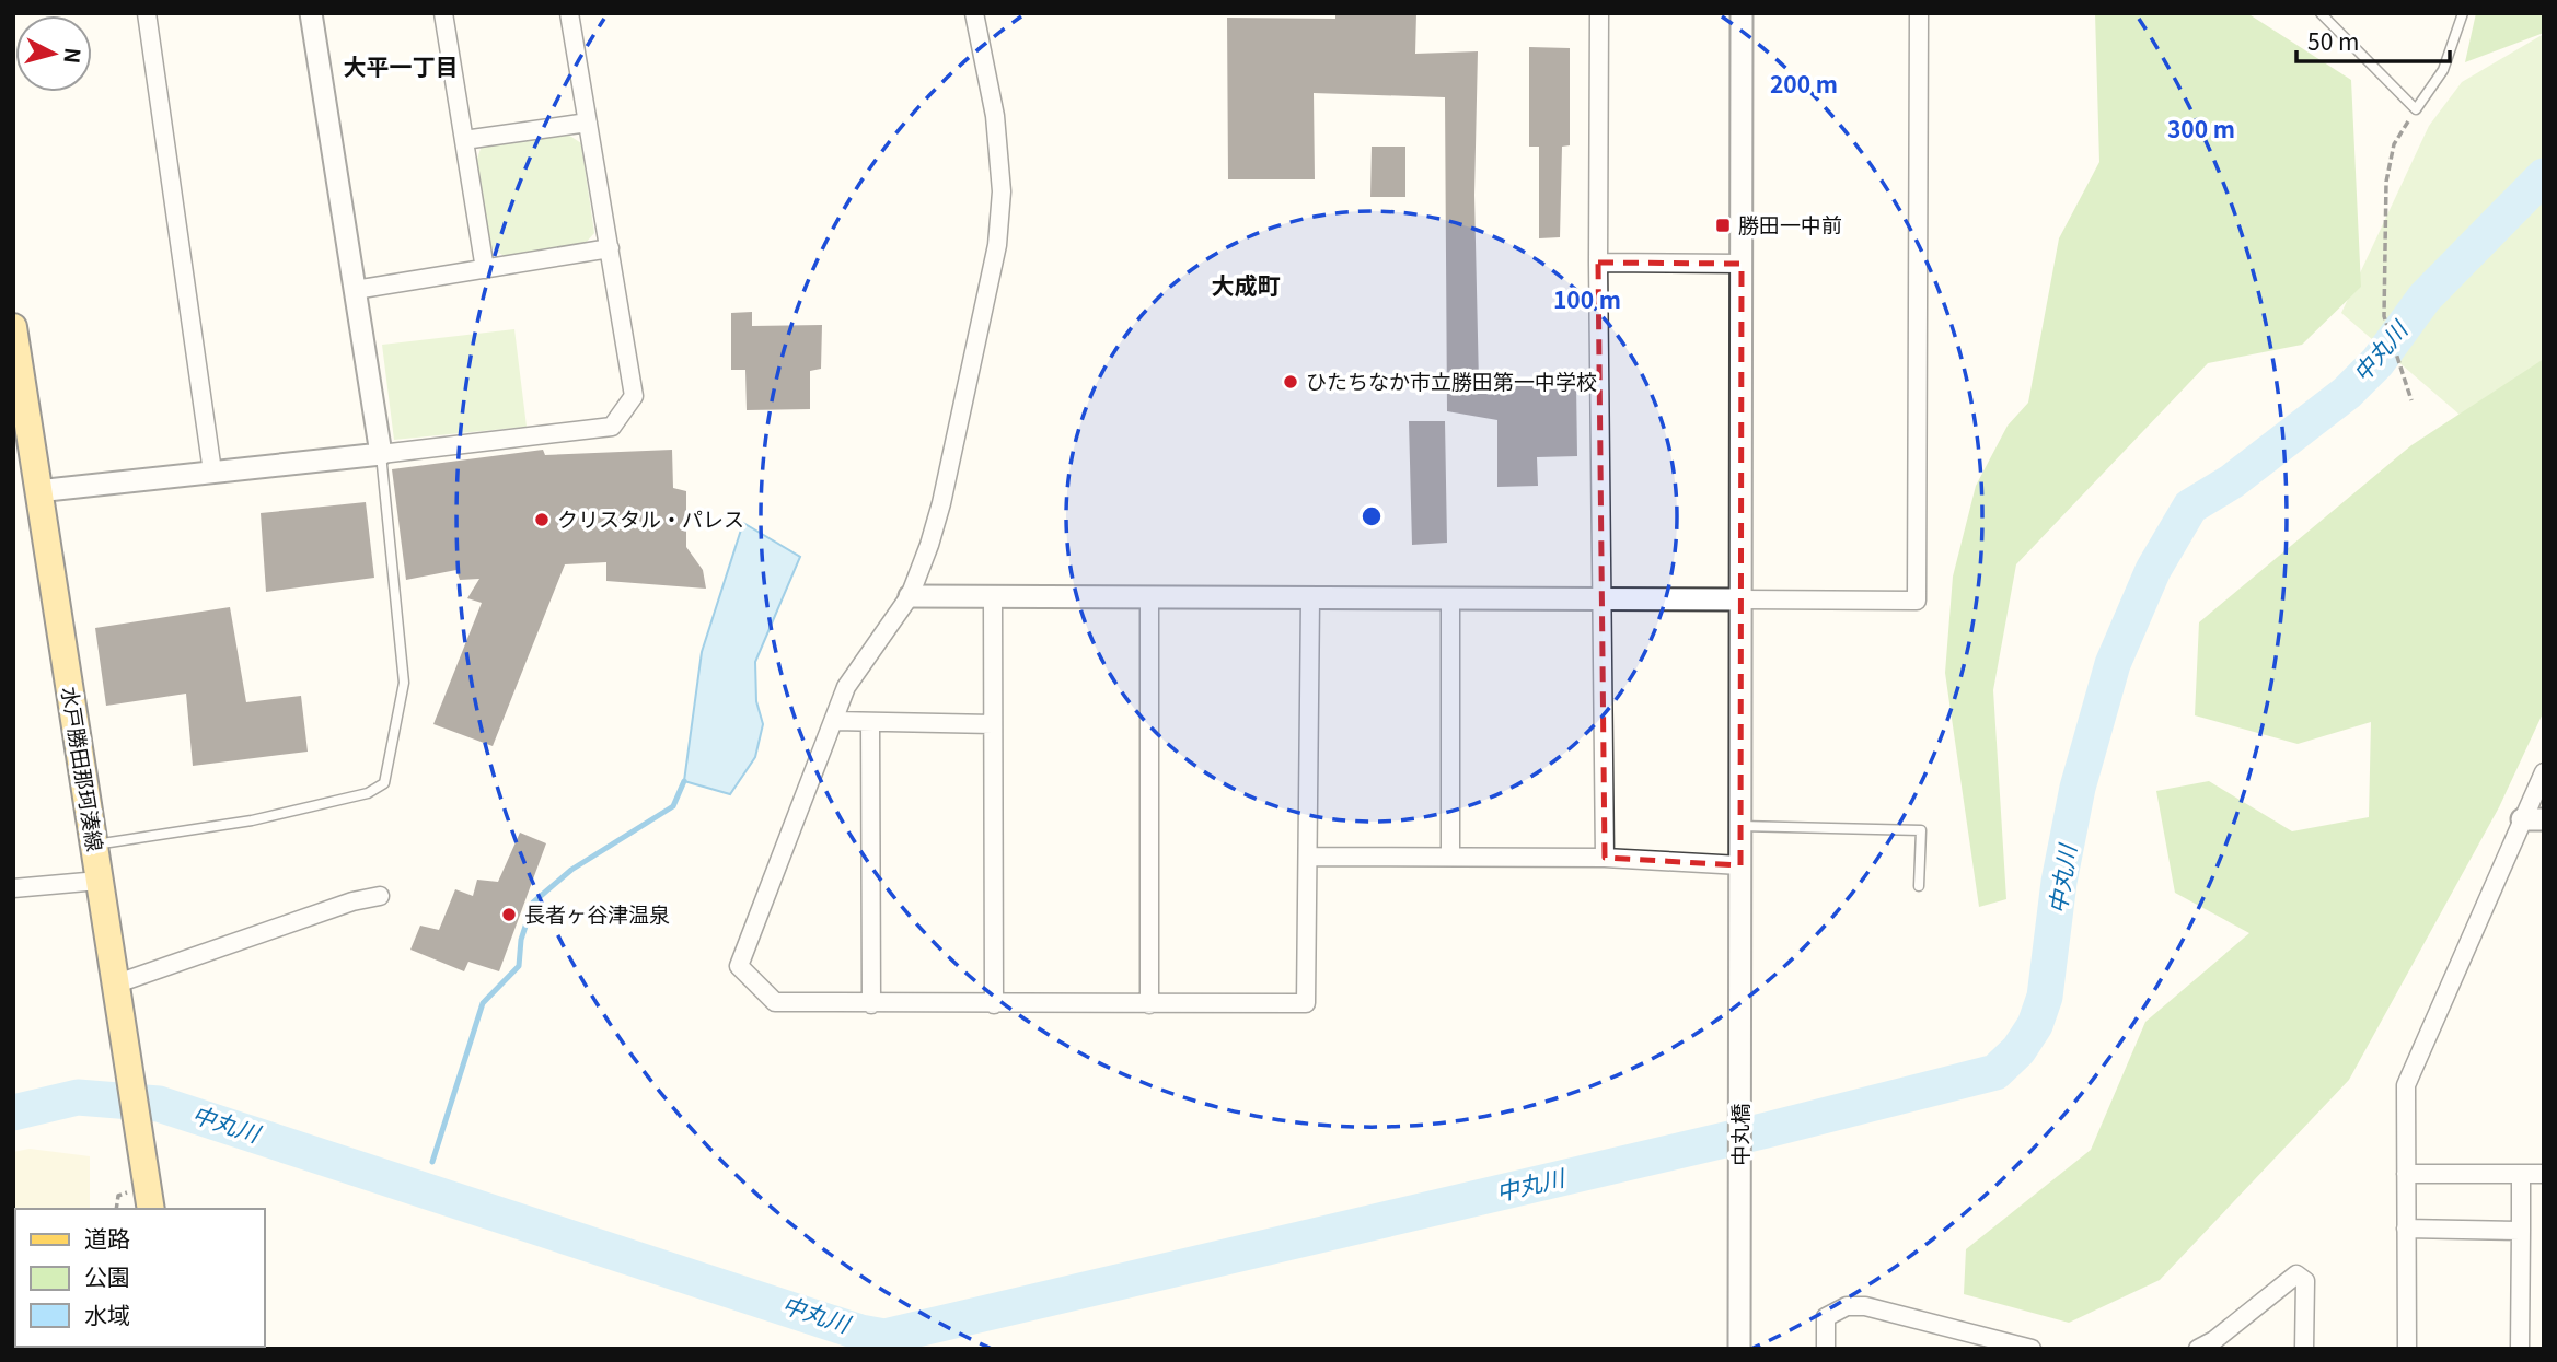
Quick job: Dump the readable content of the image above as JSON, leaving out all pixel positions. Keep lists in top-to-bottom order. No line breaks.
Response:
{"streets":{"main road":["水戸勝田那珂湊線"],"street":["中丸橋"]},"districts":["大平一丁目","大成町"],"water":["中丸川"],"places":{"transit":["勝田一中前"],"other":["ひたちなか市立勝田第一中学校","クリスタル・パレス","長者ヶ谷津温泉"]},"legend":["道路","公園","水域"],"scale_bar":"50 m","north":"right","rings":["200 m","300 m","100 m"]}
